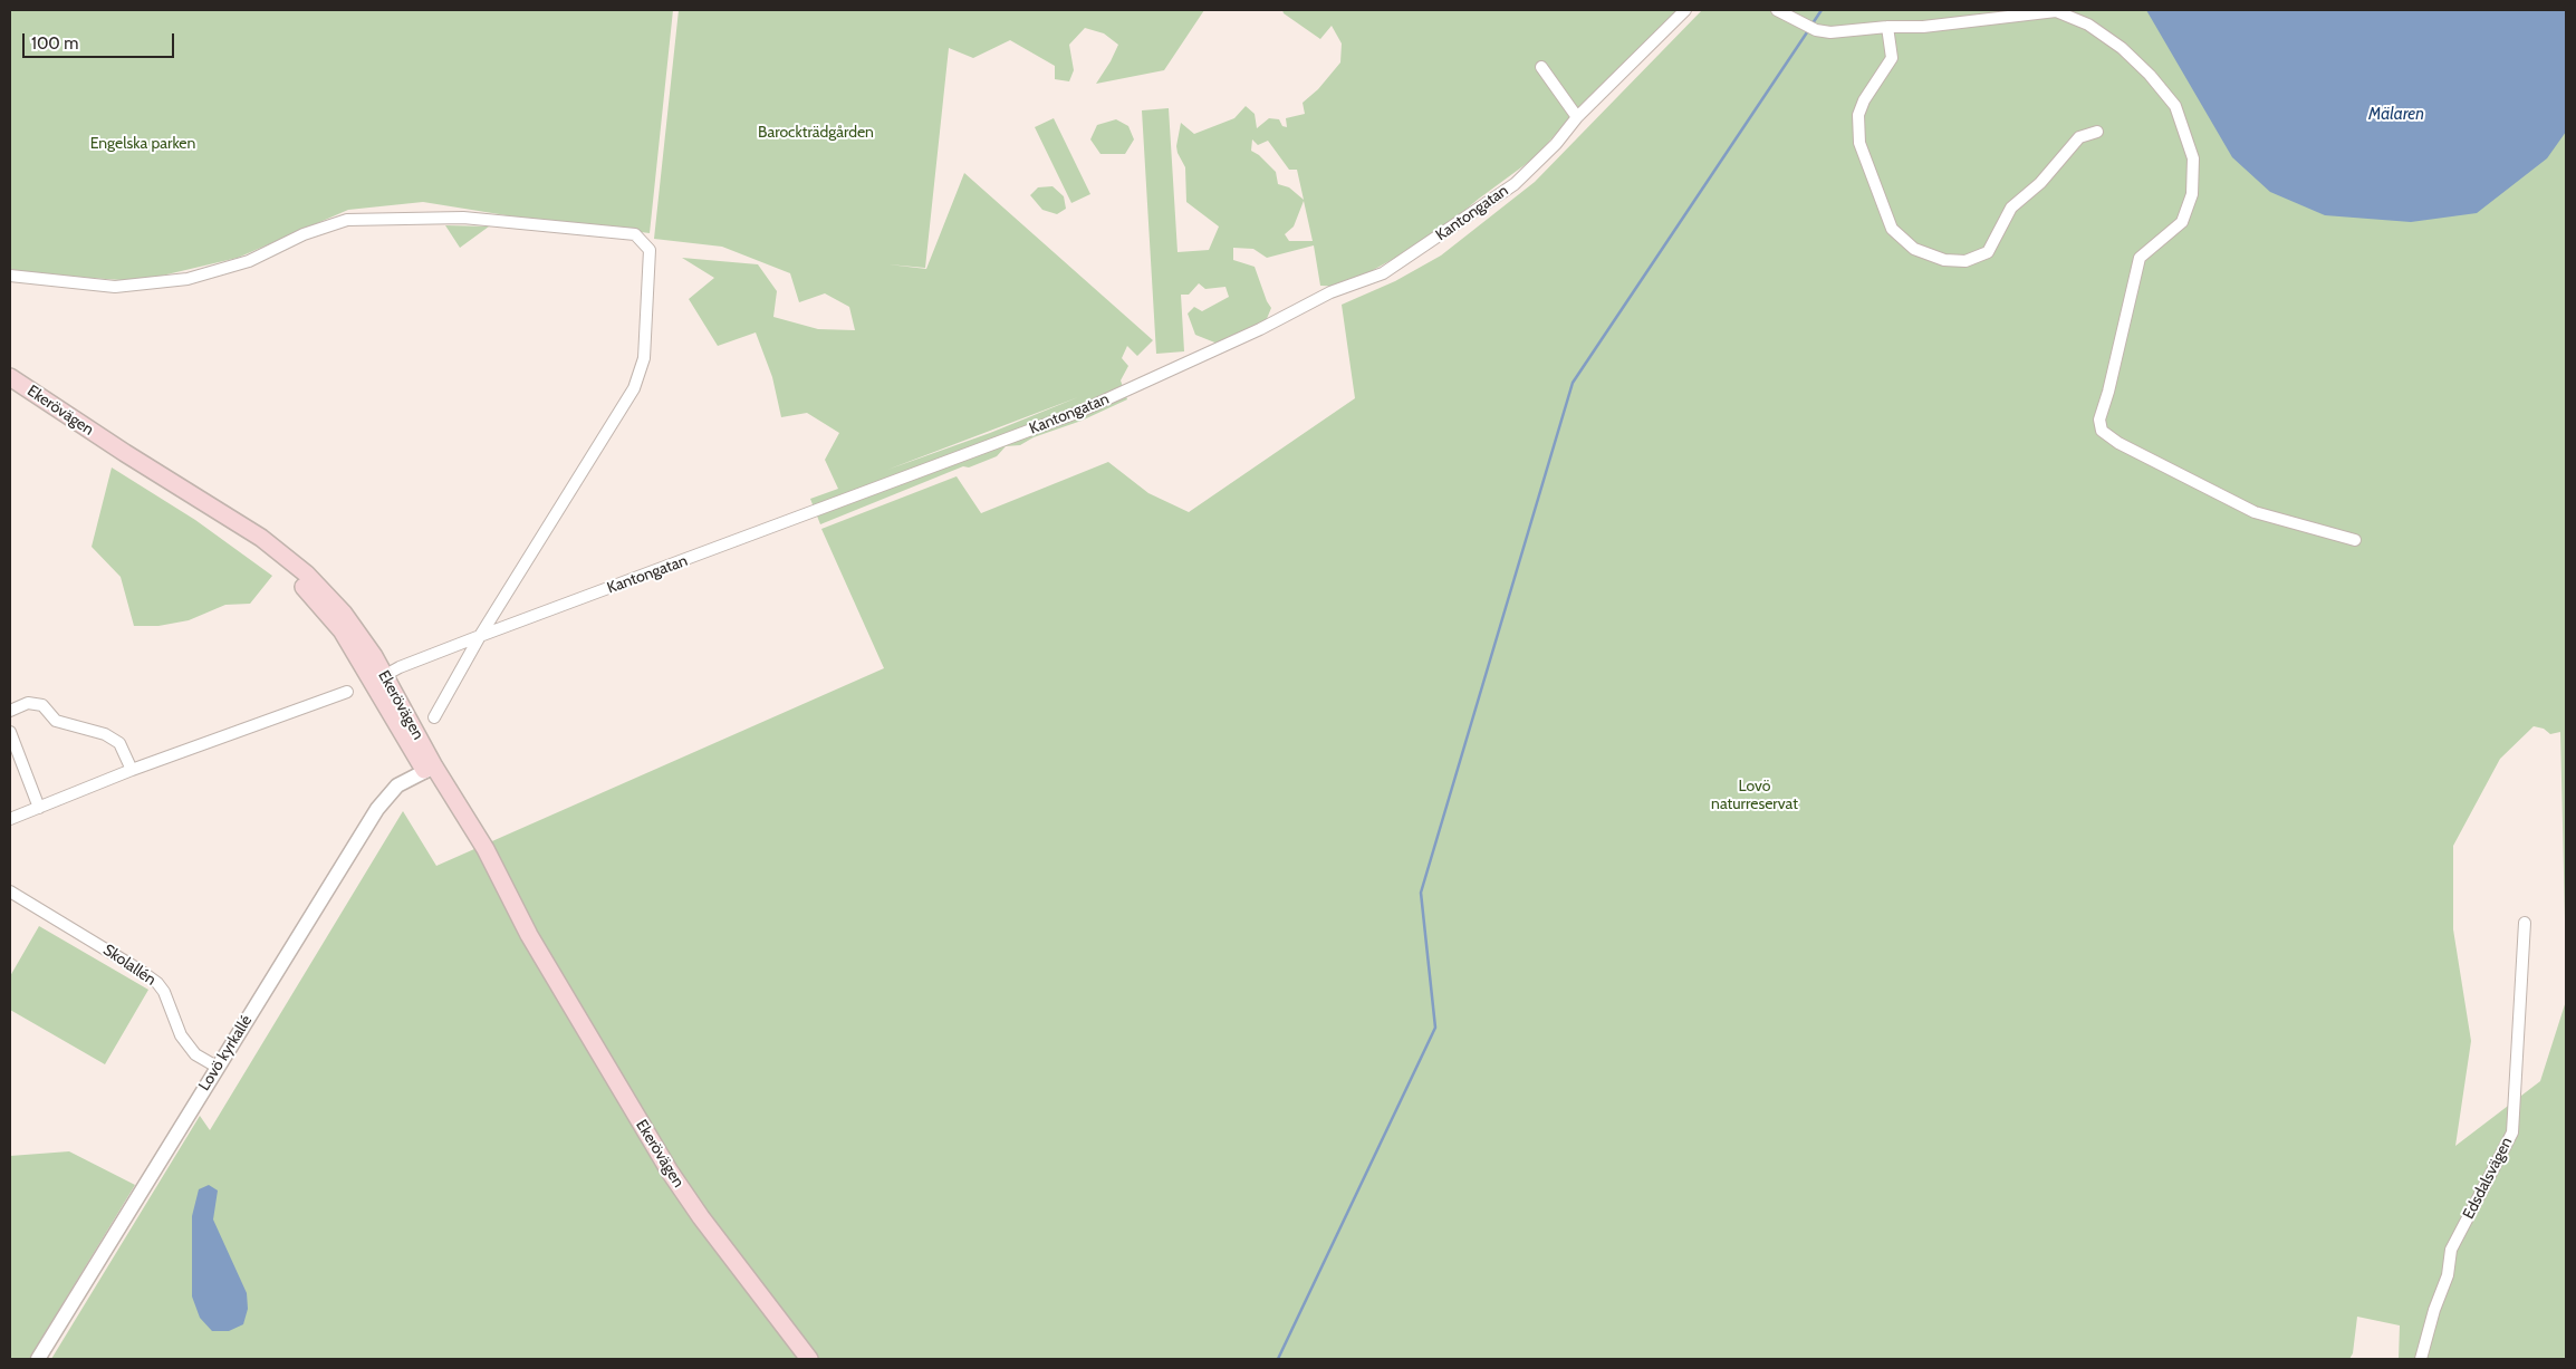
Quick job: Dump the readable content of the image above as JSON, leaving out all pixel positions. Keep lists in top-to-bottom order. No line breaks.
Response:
{"streets":{"main road":["Ekerövägen"],"street":["Kantongatan","Skolallén","Lovö kyrkallé","Edsdalsvägen"]},"crossings":[["Kantongatan","Ekerövägen"],["Ekerövägen","Lovö kyrkallé"],["Skolallén","Lovö kyrkallé"]],"water":["Mälaren"],"parks":["Barockträdgården","Engelska parken","Lovö naturreservat"],"scale_bar":"100 m"}
